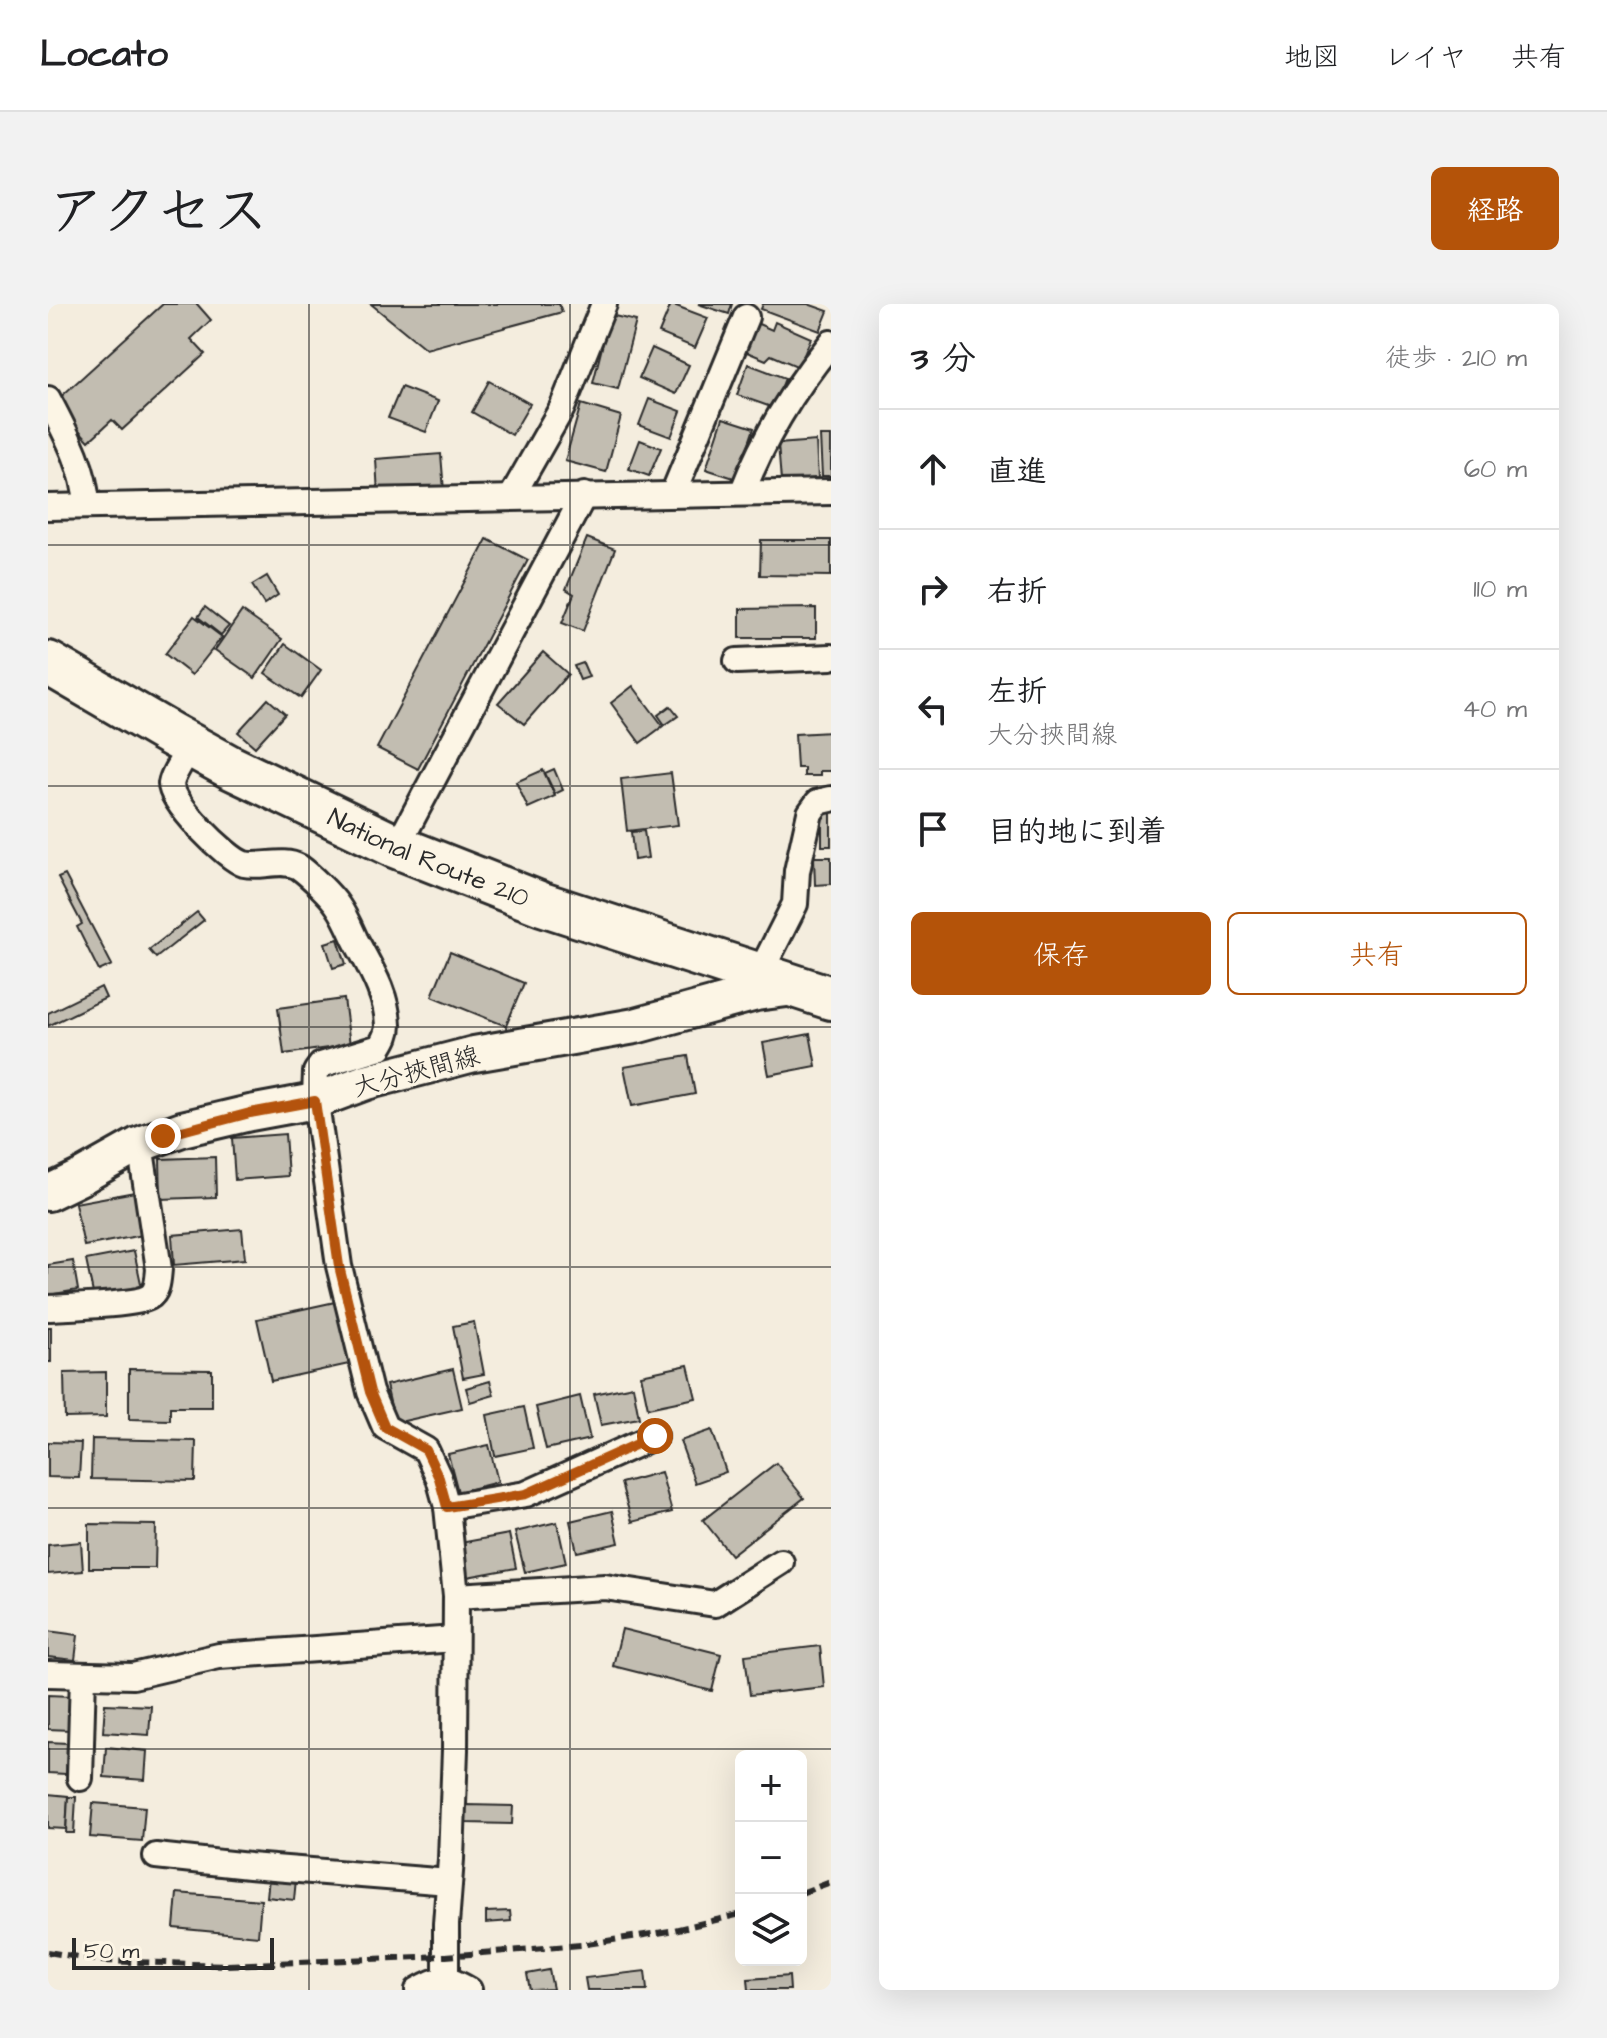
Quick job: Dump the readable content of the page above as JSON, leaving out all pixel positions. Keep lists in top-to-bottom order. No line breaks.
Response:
{"streets":{"highway":["National Route 210"],"main road":["大分挾間線"]},"crossings":[["National Route 210","大分挾間線"]],"scale_bar":"50 m","page":{"header":"Locato","nav":["地図","レイヤ","共有"],"title":"アクセス","buttons":["経路",["保存","共有"]],"heading":["3 分","徒歩 · 210 m"],"list":[["直進","60 m"],["右折","110 m"],["左折","大分挾間線","40 m"],"目的地に到着"],"map_buttons":["+","−"],"scale":"50 m"}}
